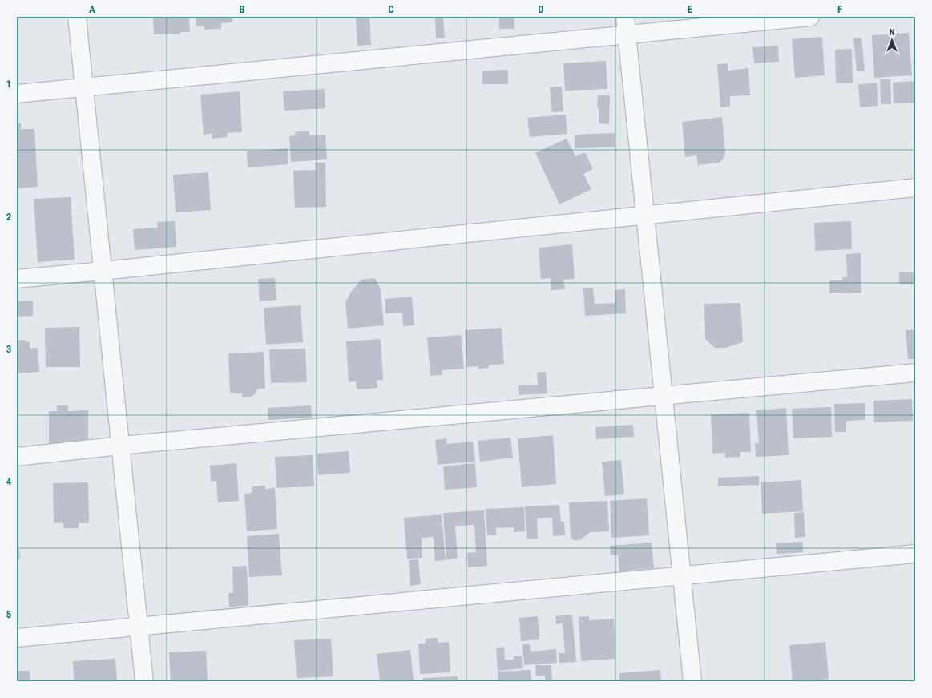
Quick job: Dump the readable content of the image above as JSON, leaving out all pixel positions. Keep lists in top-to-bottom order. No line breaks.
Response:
{"north":"top","grid":{"columns":["A","B","C","D","E","F"],"rows":["1","2","3","4","5"]}}
